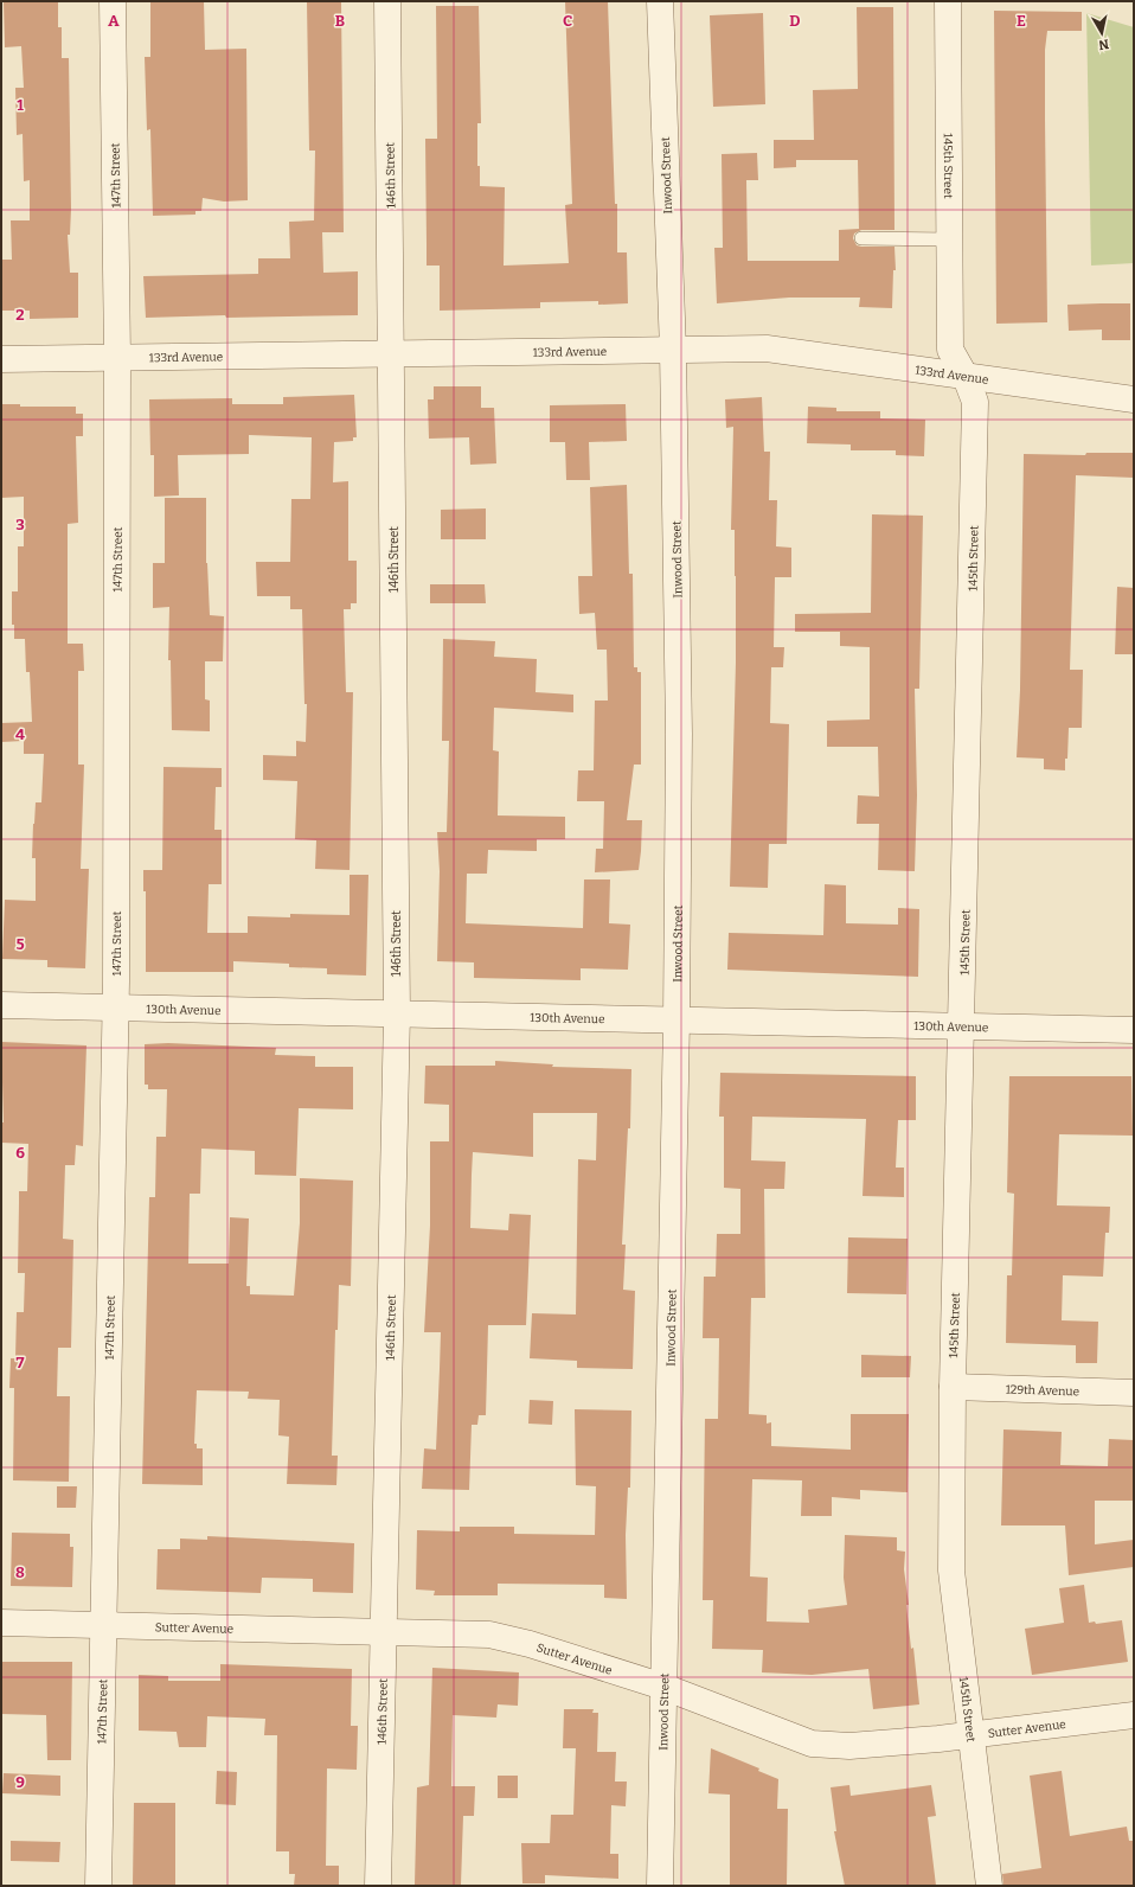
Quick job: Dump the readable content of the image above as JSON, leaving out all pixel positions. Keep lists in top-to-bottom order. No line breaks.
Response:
{"streets":{"street":["145th Street","147th Street","146th Street","Inwood Street","133rd Avenue","130th Avenue","129th Avenue","Sutter Avenue"]},"crossings":[["145th Street","133rd Avenue"],["145th Street","130th Avenue"],["145th Street","129th Avenue"],["145th Street","Sutter Avenue"],["147th Street","133rd Avenue"],["147th Street","130th Avenue"],["147th Street","Sutter Avenue"],["146th Street","133rd Avenue"],["146th Street","130th Avenue"],["146th Street","Sutter Avenue"],["Inwood Street","133rd Avenue"],["Inwood Street","130th Avenue"],["Inwood Street","Sutter Avenue"]],"north":"bottom","grid":{"columns":["A","B","C","D","E"],"rows":["1","2","3","4","5","6","7","8","9"]}}
